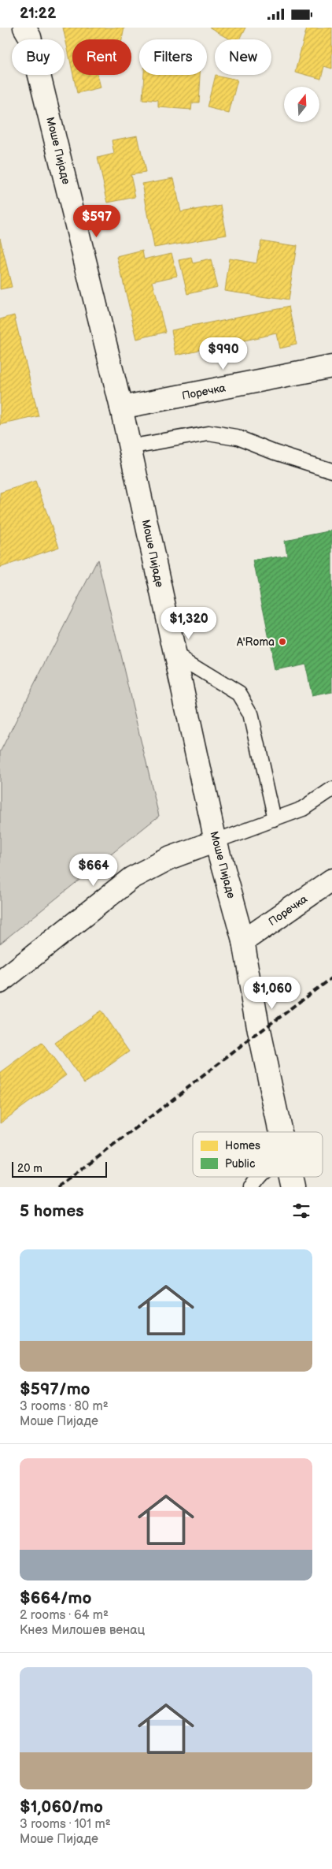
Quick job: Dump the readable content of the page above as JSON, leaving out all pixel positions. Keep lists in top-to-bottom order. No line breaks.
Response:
{"streets":{"street":["Моше Пијаде","Поречка"]},"crossings":[["Моше Пијаде","Поречка"]],"places":["A'Roma"],"legend":["Homes","Public"],"scale_bar":"20 m","north":"top","page":{"status":"21:22","chip":["Buy","Rent","Filters","New"],"price":["$597","$990","$1,320","$664","$1,060"],"scale":"20 m","heading":"5 homes","list":[{"name":"$597/mo","note":"3 rooms · 80 m² · Моше Пијаде"},{"name":"$664/mo","note":"2 rooms · 64 m² · Кнез Милошев венац"},{"name":"$1,060/mo","note":"3 rooms · 101 m² · Моше Пијаде"}]}}
